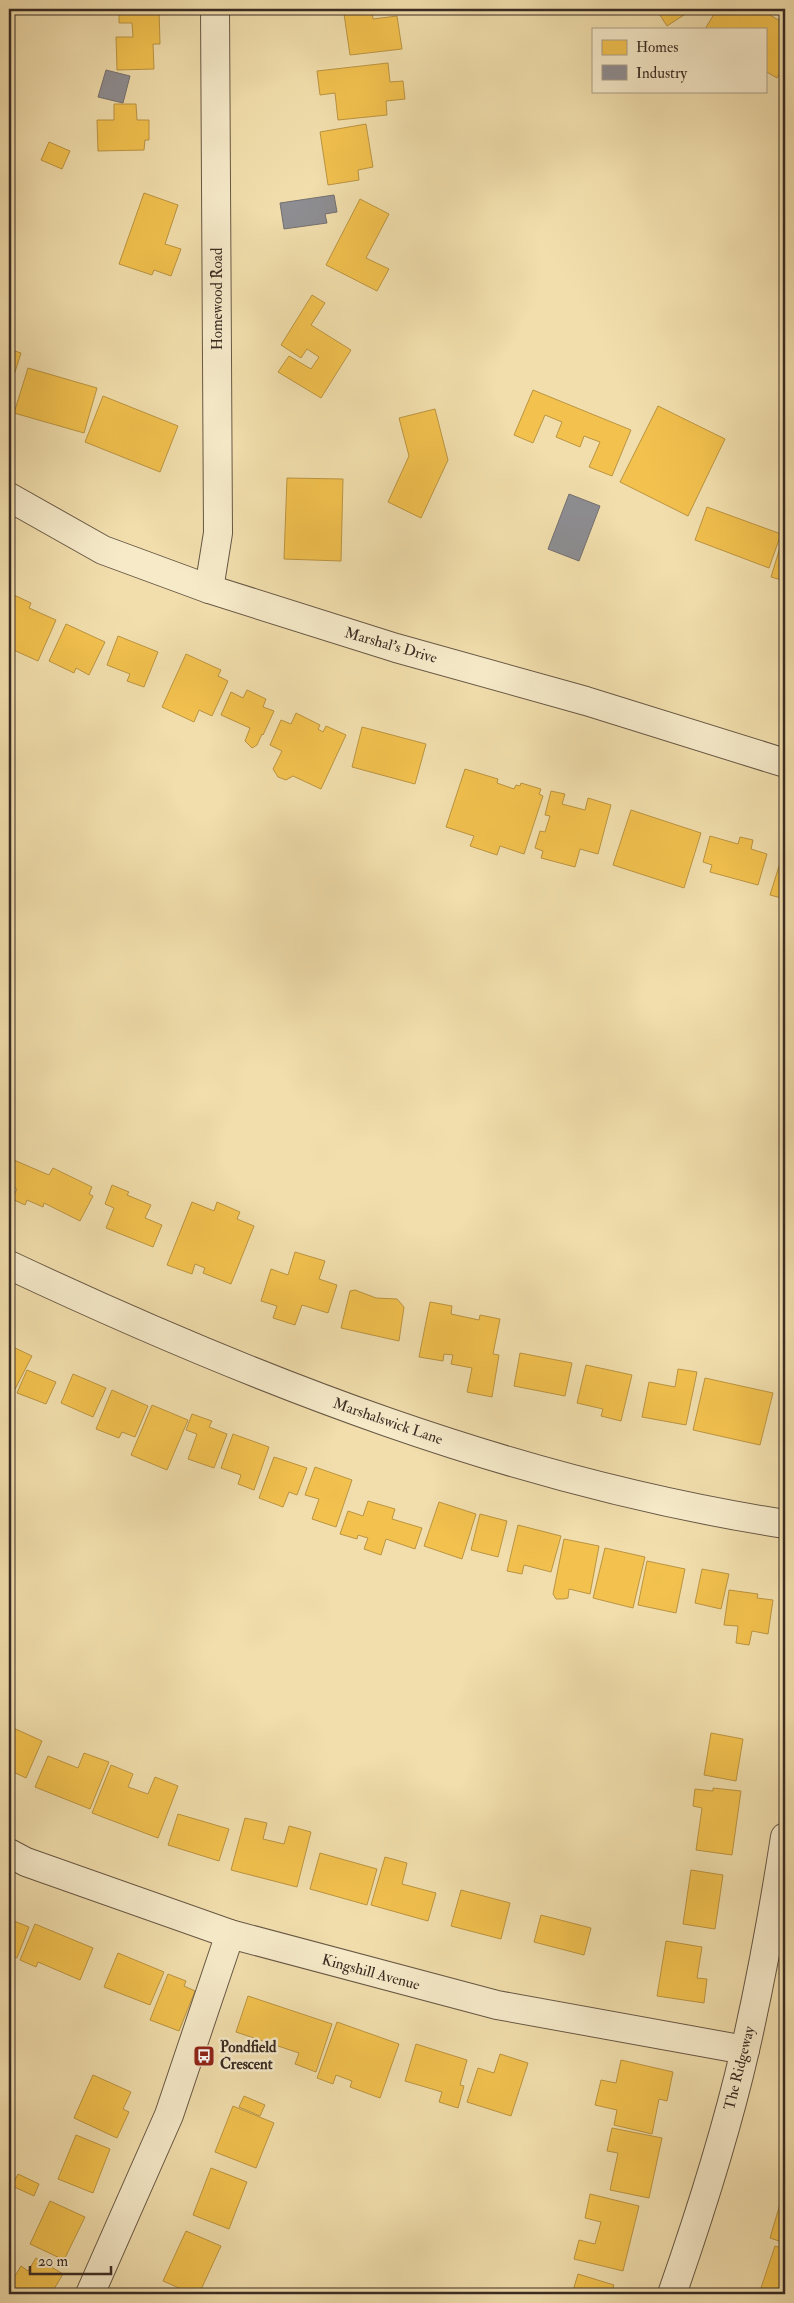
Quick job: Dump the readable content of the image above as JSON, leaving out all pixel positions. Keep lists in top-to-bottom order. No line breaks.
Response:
{"streets":{"street":["Homewood Road","Marshal's Drive","Marshalswick Lane","Kingshill Avenue","The Ridgeway"]},"crossings":[["Homewood Road","Marshal's Drive"],["Kingshill Avenue","The Ridgeway"]],"places":{"bus stop":["Pondfield Crescent"]},"legend":["Homes","Industry"],"scale_bar":"20 m"}
